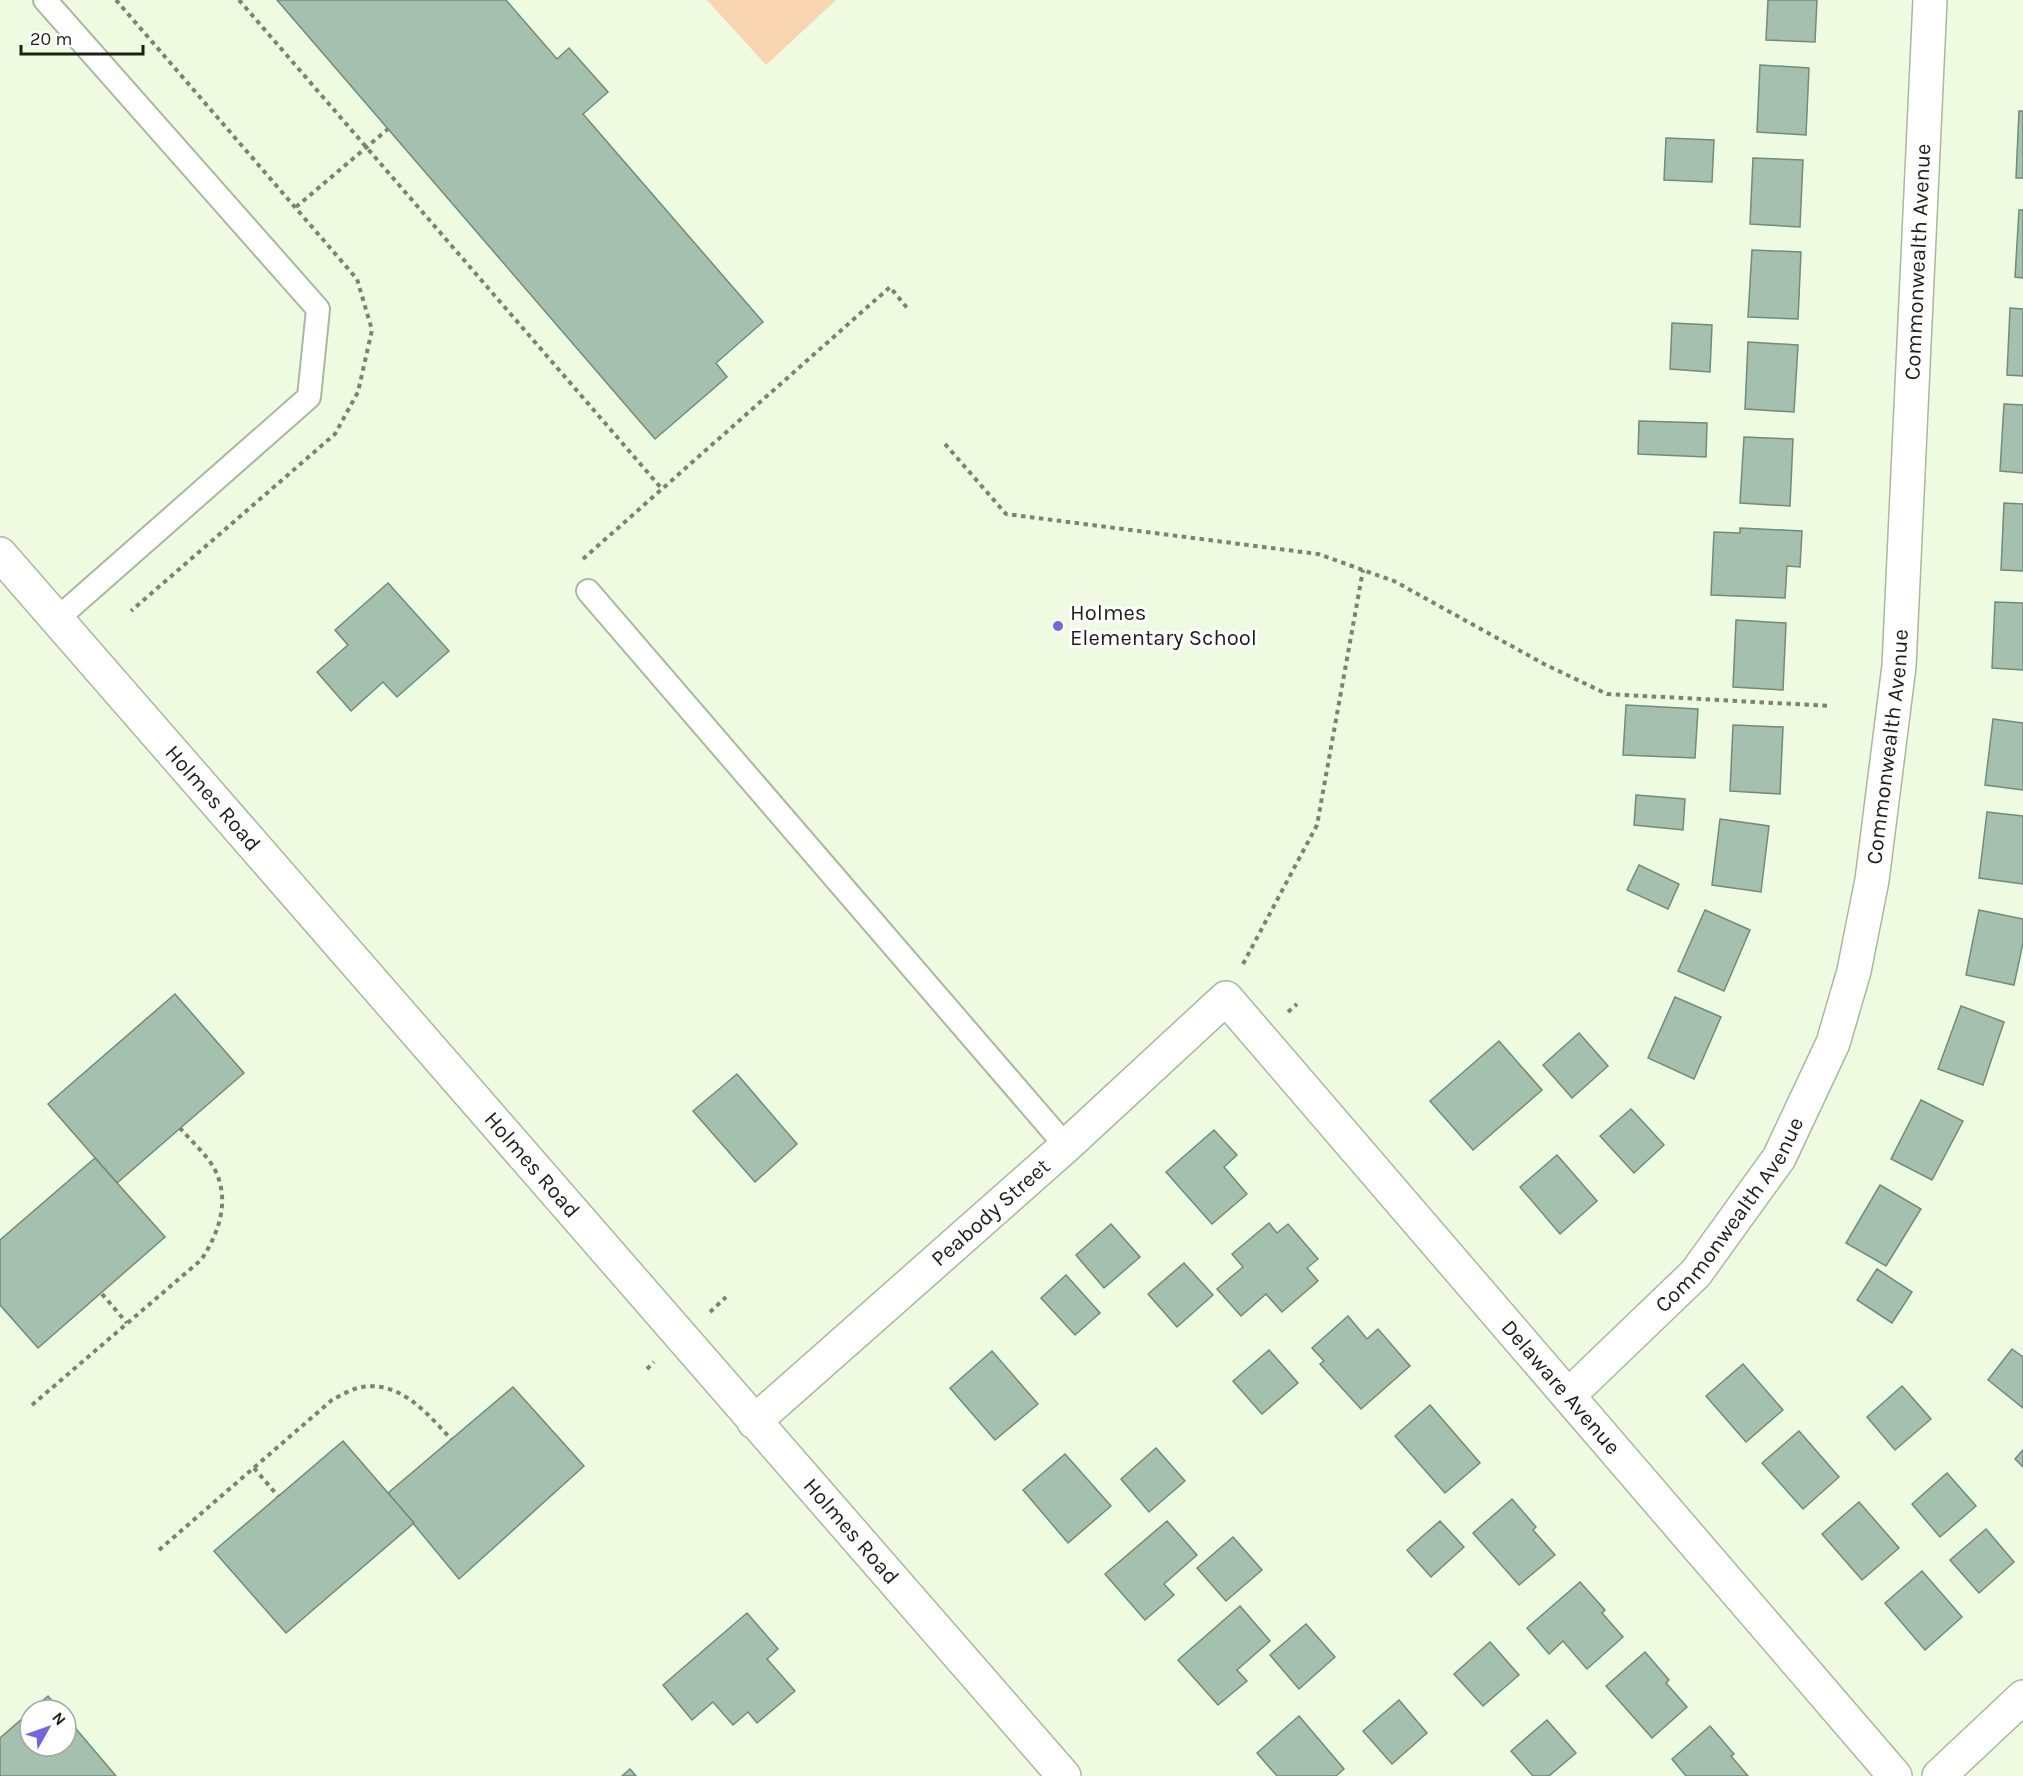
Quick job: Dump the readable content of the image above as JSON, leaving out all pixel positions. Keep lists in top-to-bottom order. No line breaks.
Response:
{"streets":{"street":["Commonwealth Avenue","Holmes Road","Peabody Street","Delaware Avenue"]},"crossings":[["Commonwealth Avenue","Delaware Avenue"],["Holmes Road","Peabody Street"],["Peabody Street","Delaware Avenue"]],"places":["Holmes Elementary School"],"scale_bar":"20 m","north":"top right"}
